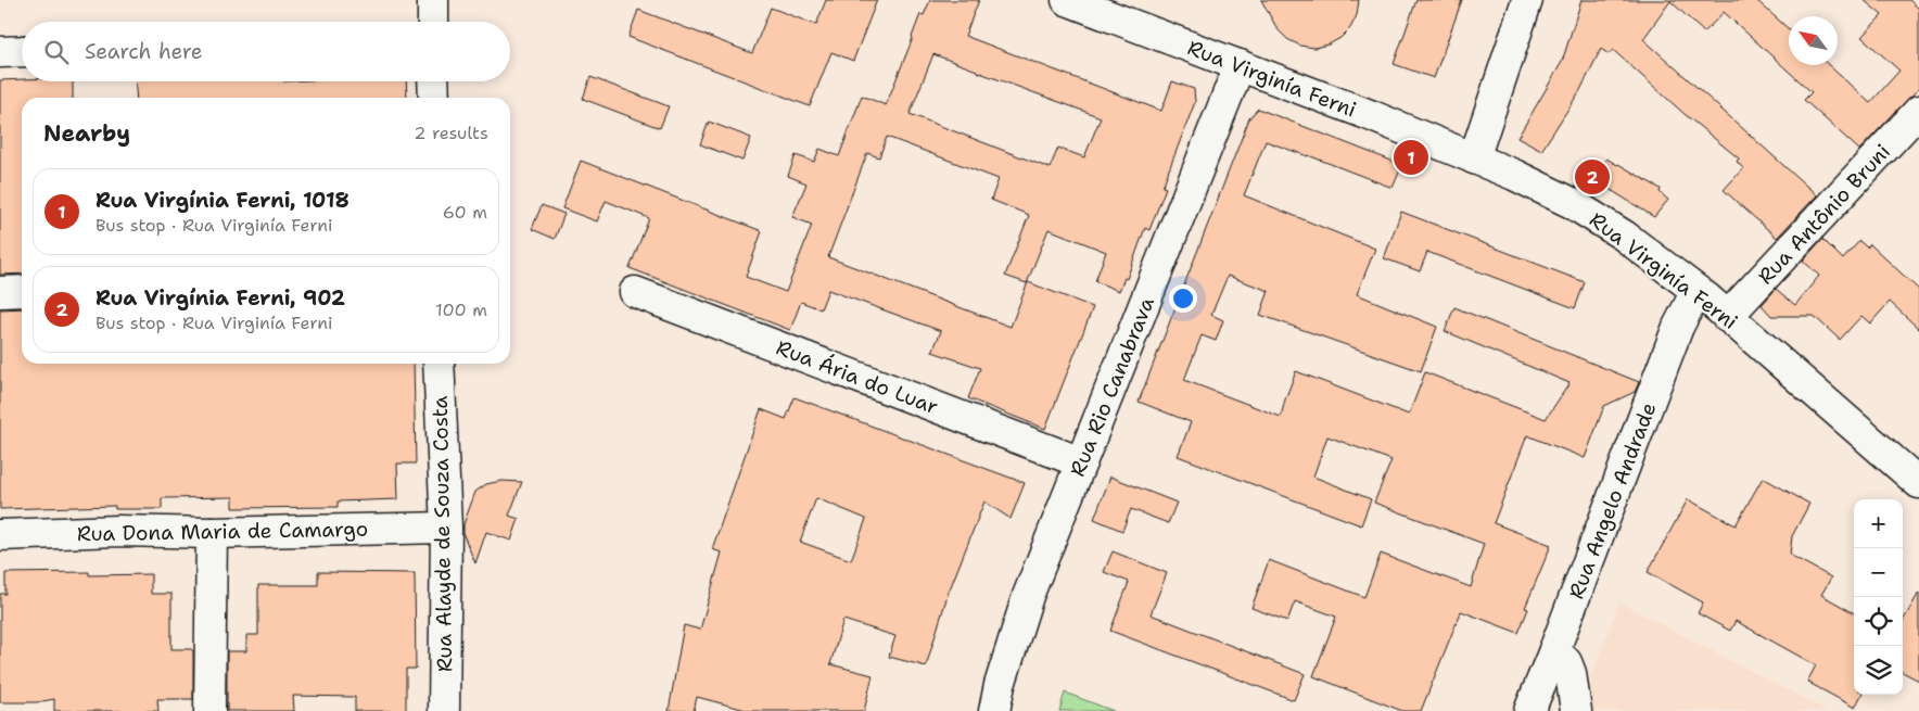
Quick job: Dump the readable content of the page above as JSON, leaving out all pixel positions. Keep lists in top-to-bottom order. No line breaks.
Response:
{"streets":{"street":["Rua Virginía Ferni","Rua Antônio Bruni","Rua Ária do Luar","Rua Rio Canabrava","Rua Angelo Andrade","Rua Dona Maria de Camargo","Rua Alayde de Souza Costa"]},"crossings":[["Rua Virginía Ferni","Rua Antônio Bruni"],["Rua Virginía Ferni","Rua Rio Canabrava"],["Rua Virginía Ferni","Rua Angelo Andrade"],["Rua Ária do Luar","Rua Rio Canabrava"],["Rua Dona Maria de Camargo","Rua Alayde de Souza Costa"]],"north":"top left","page":{"search":"Search here","heading":["Nearby","2 results"],"pins":["1","2"],"list":[{"mark":"1","name":"Rua Virgínia Ferni, 1018","note":"Bus stop · Rua Virginía Ferni","value":"60 m"},{"mark":"2","name":"Rua Virgínia Ferni, 902","note":"Bus stop · Rua Virginía Ferni","value":"100 m"}],"map_buttons":["+","−"]}}
